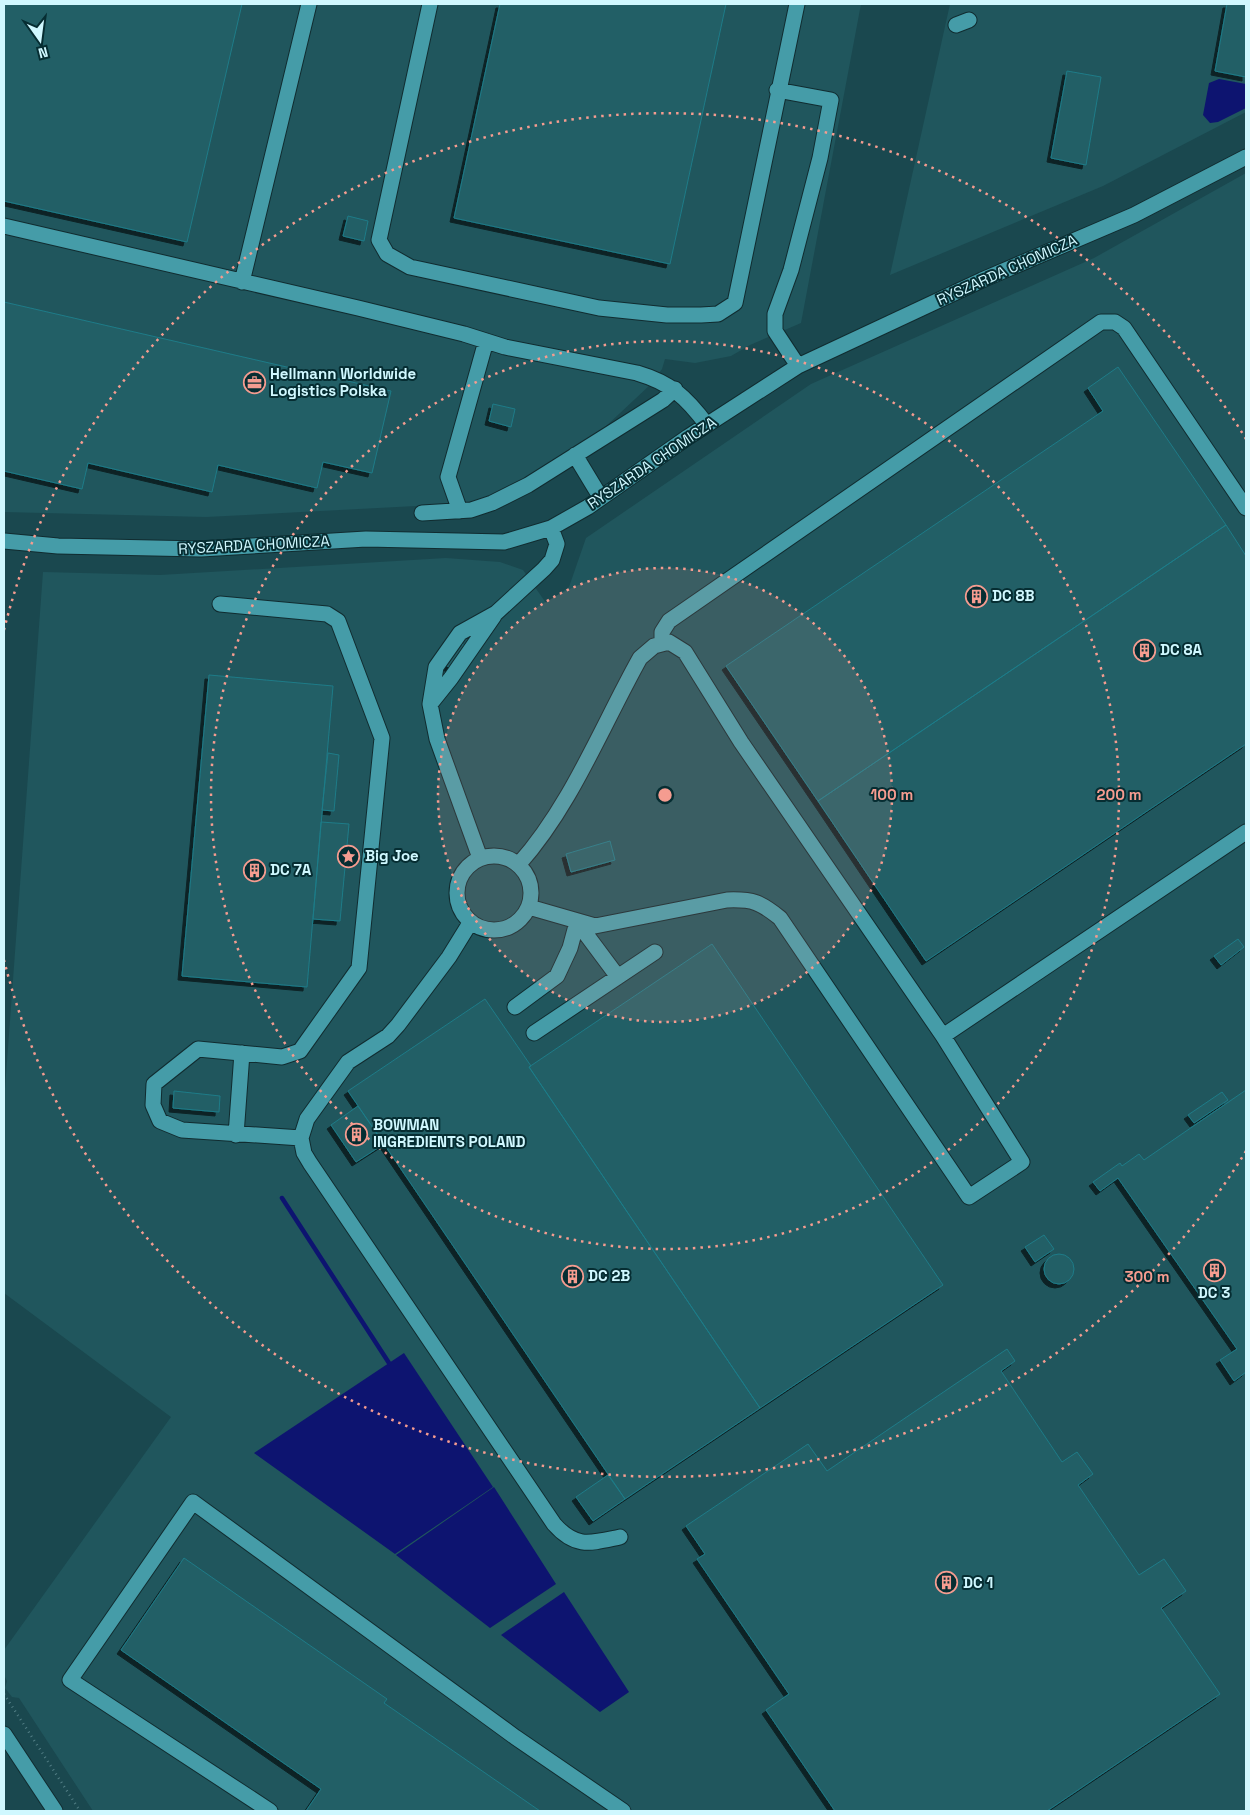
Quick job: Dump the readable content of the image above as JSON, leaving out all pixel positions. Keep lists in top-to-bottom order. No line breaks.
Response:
{"streets":{"street":["RYSZARDA CHOMICZA"]},"places":{"office":["Hellmann Worldwide Logistics Polska"],"building":["DC 8B","DC 8A","DC 7A","BOWMAN INGREDIENTS POLAND","DC 3","DC 2B","DC 1"],"place":["Big Joe"]},"north":"bottom","rings":["100 m","200 m","300 m"]}
